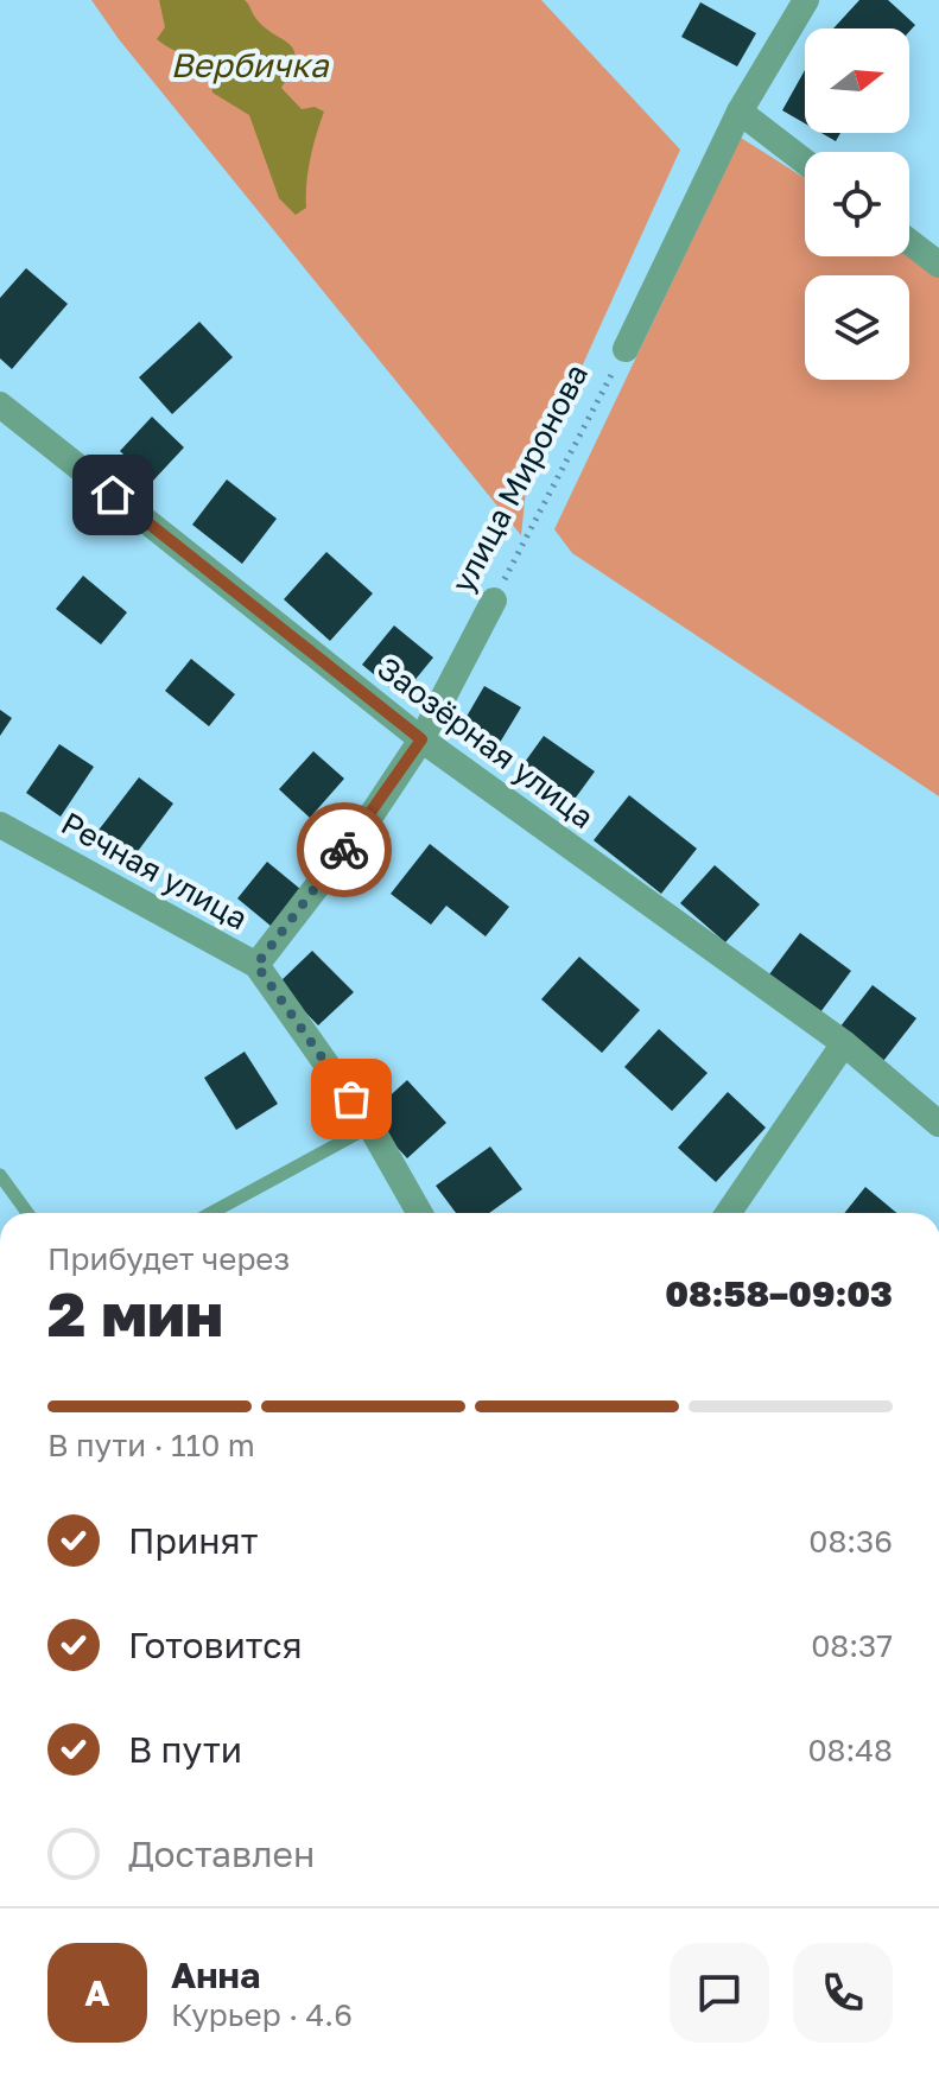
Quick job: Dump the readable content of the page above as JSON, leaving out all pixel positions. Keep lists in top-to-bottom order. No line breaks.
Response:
{"streets":{"street":["улица Миронова","Заозёрная улица","Речная улица"]},"crossings":[["улица Миронова","Заозёрная улица"],["улица Миронова","Речная улица"]],"water":["Вербичка"],"north":"right","page":{"heading":["2 мин","Прибудет через","08:58–09:03"],"panel":["Анна","Курьер · 4.6"],"bar":"В пути · 110 m","list":[["Принят","08:36"],["Готовится","08:37"],["В пути","08:48"],"Доставлен"],"round":"А"}}
